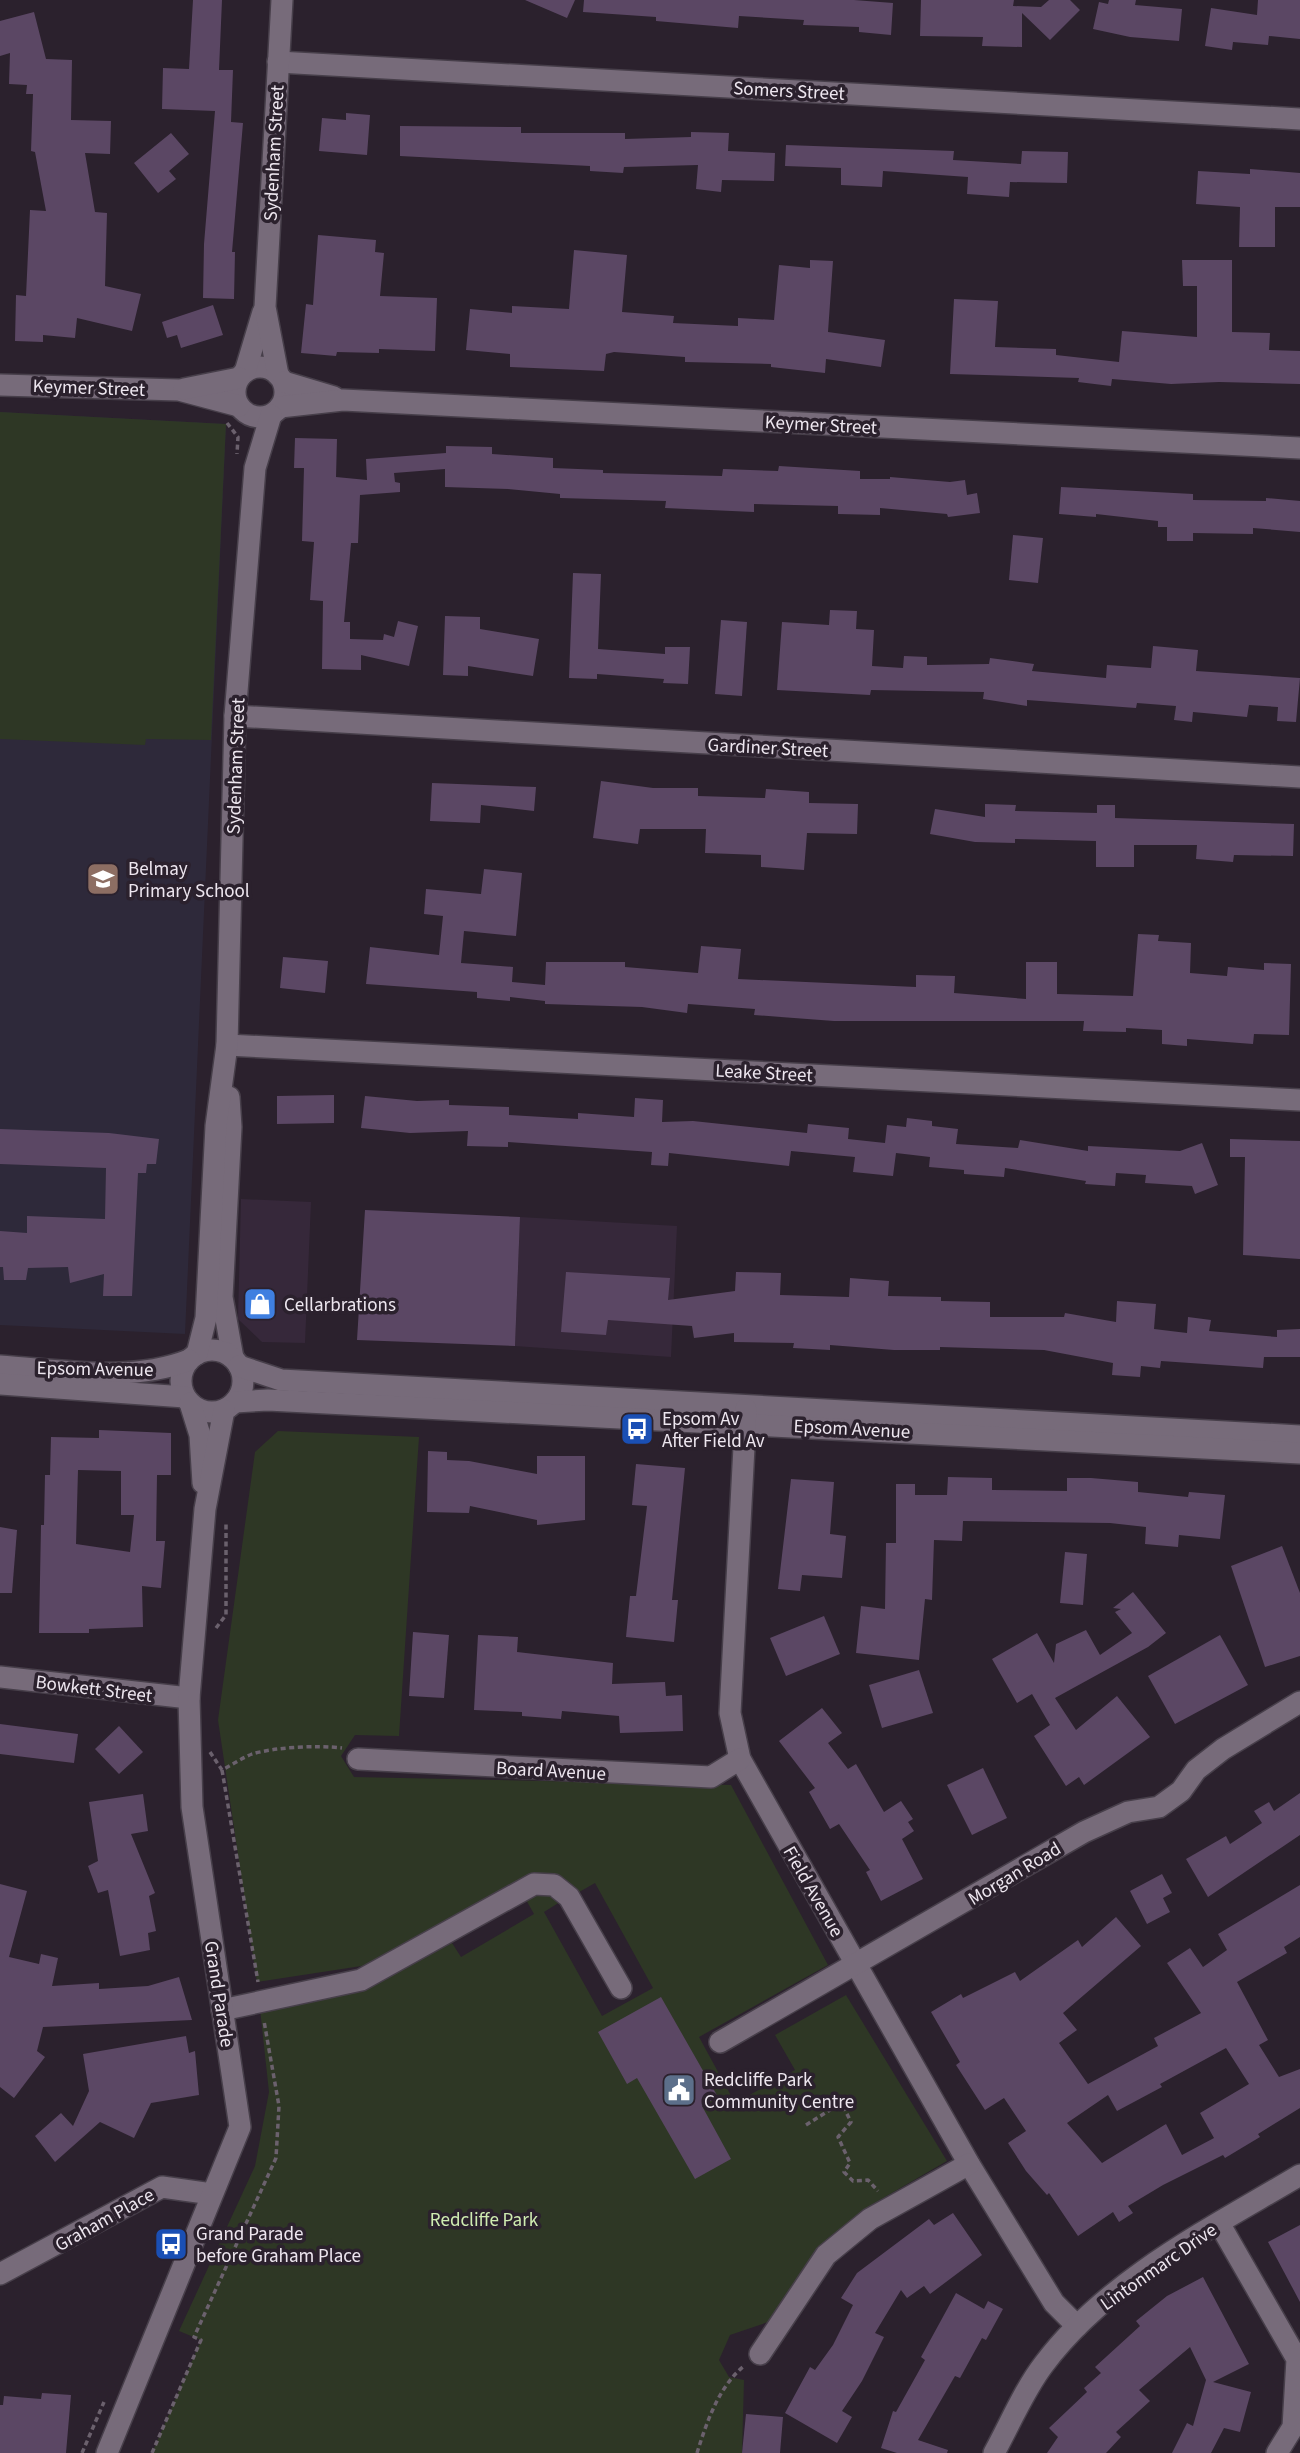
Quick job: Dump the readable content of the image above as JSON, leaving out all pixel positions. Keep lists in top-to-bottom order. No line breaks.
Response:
{"streets":{"street":["Somers Street","Sydenham Street","Keymer Street","Gardiner Street","Leake Street","Epsom Avenue","Bowkett Street","Board Avenue","Morgan Road","Field Avenue","Grand Parade","Graham Place","Lintonmarc Drive"]},"crossings":[["Somers Street","Sydenham Street"],["Sydenham Street","Keymer Street"],["Sydenham Street","Gardiner Street"],["Sydenham Street","Leake Street"],["Sydenham Street","Epsom Avenue"],["Sydenham Street","Grand Parade"],["Epsom Avenue","Field Avenue"],["Epsom Avenue","Grand Parade"],["Bowkett Street","Grand Parade"],["Board Avenue","Field Avenue"],["Morgan Road","Field Avenue"],["Field Avenue","Lintonmarc Drive"],["Grand Parade","Graham Place"]],"parks":["Redcliffe Park"],"places":{"school or university":["Belmay Primary School"],"shop":["Cellarbrations"],"bus stop":["Epsom Av After Field Av","Grand Parade before Graham Place"],"public building":["Redcliffe Park Community Centre"]}}
